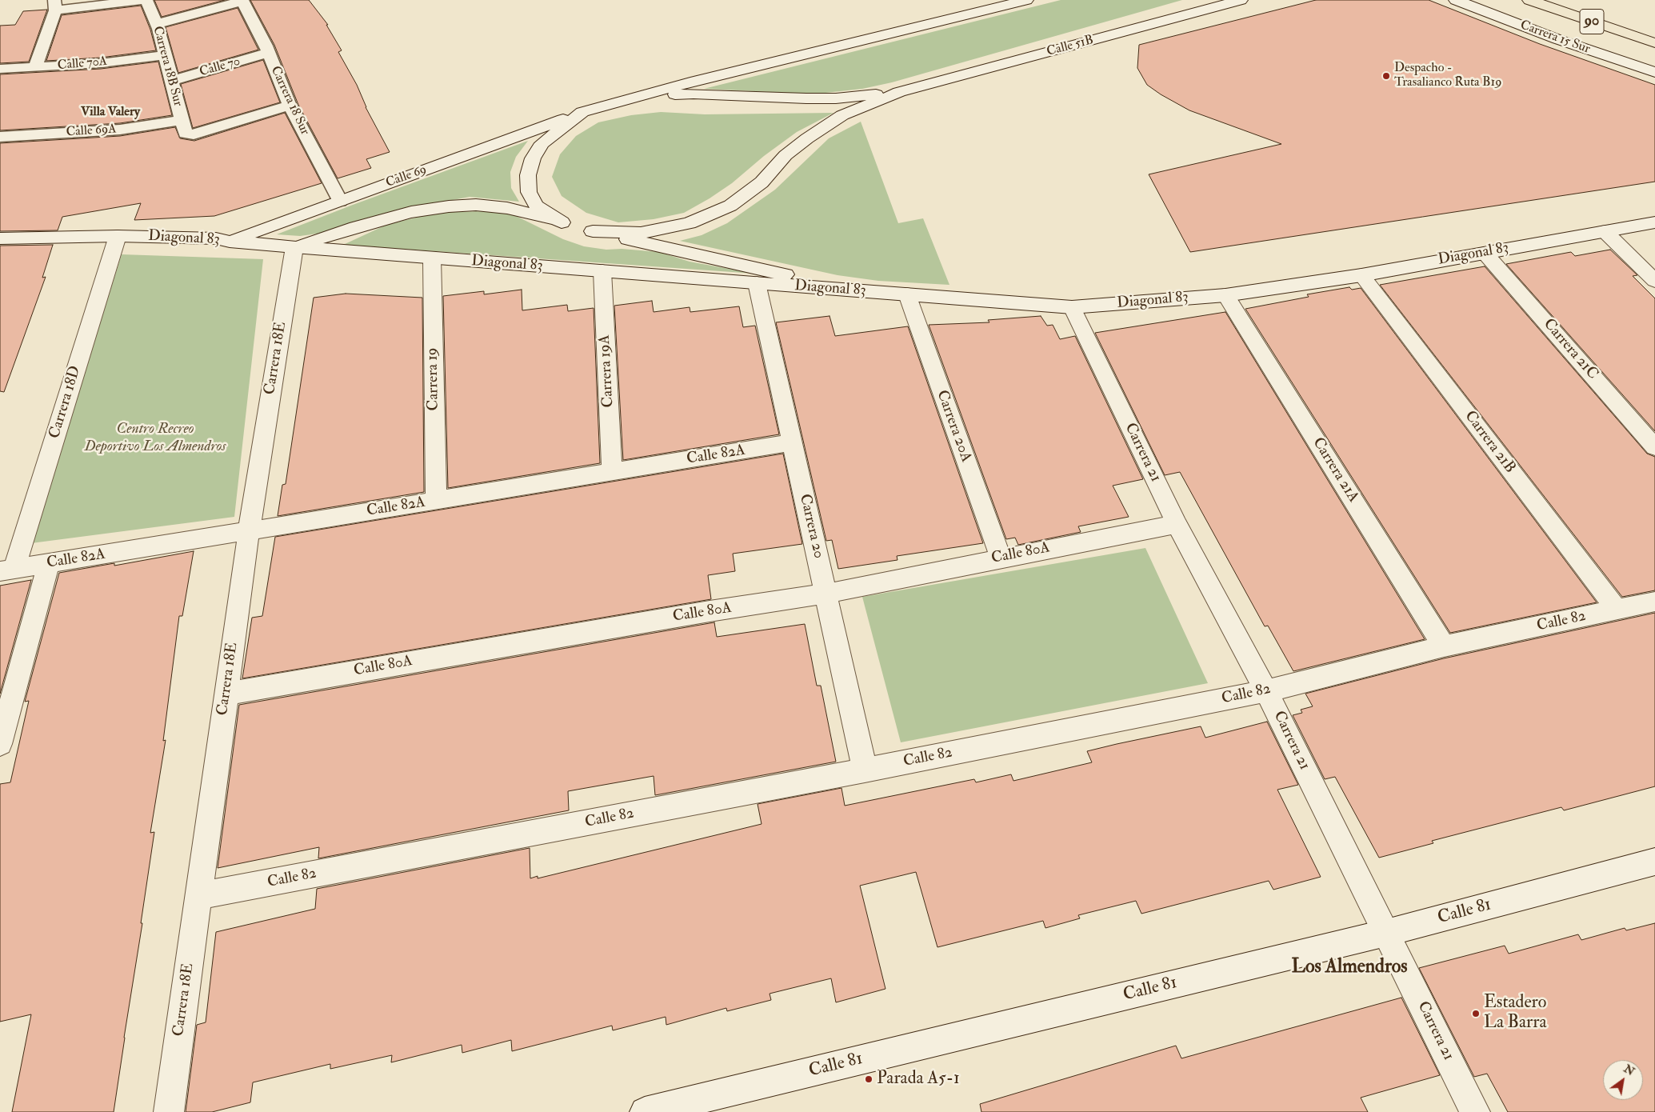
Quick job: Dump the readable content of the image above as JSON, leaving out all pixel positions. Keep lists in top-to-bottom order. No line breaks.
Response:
{"streets":{"highway":["90"],"street":["Carrera 15 Sur","Calle 51B","Calle 69","Diagonal 83","Carrera 21C","Carrera 18E","Carrera 19A","Carrera 19","Carrera 18D","Carrera 20A","Carrera 21B","Carrera 21","Calle 82A","Carrera 21A","Carrera 20","Calle 80A","Calle 82","Calle 81"],"lane":["Calle 70A","Carrera 18B Sur","Calle 70","Carrera 18 Sur","Calle 69A"]},"crossings":[["Calle 70A","Carrera 18B Sur"],["Carrera 18B Sur","Calle 70"],["Carrera 18B Sur","Calle 69A"],["Calle 70","Carrera 18 Sur"],["Carrera 18 Sur","Calle 69A"],["Carrera 18 Sur","Calle 69"],["Calle 69","Diagonal 83"],["Diagonal 83","Carrera 21C"],["Diagonal 83","Carrera 18E"],["Diagonal 83","Carrera 19A"],["Diagonal 83","Carrera 19"],["Diagonal 83","Carrera 18D"],["Diagonal 83","Carrera 20A"],["Diagonal 83","Carrera 21B"],["Diagonal 83","Carrera 21"],["Diagonal 83","Carrera 21A"],["Diagonal 83","Carrera 20"],["Carrera 18E","Calle 82A"],["Carrera 18E","Calle 80A"],["Carrera 18E","Calle 82"],["Carrera 19A","Calle 82A"],["Carrera 19","Calle 82A"],["Carrera 18D","Calle 82A"],["Carrera 20A","Calle 80A"],["Carrera 21B","Calle 82"],["Carrera 21","Calle 80A"],["Carrera 21","Calle 82"],["Carrera 21","Calle 81"],["Calle 82A","Carrera 20"],["Carrera 21A","Calle 82"],["Carrera 20","Calle 80A"],["Carrera 20","Calle 82"]],"districts":["Villa Valery","Los Almendros"],"parks":["Centro Recreo Deportivo Los Almendros"],"places":["Despacho - Trasalianco Ruta B19","Estadero La Barra","Parada A5-1"],"north":"top right"}
